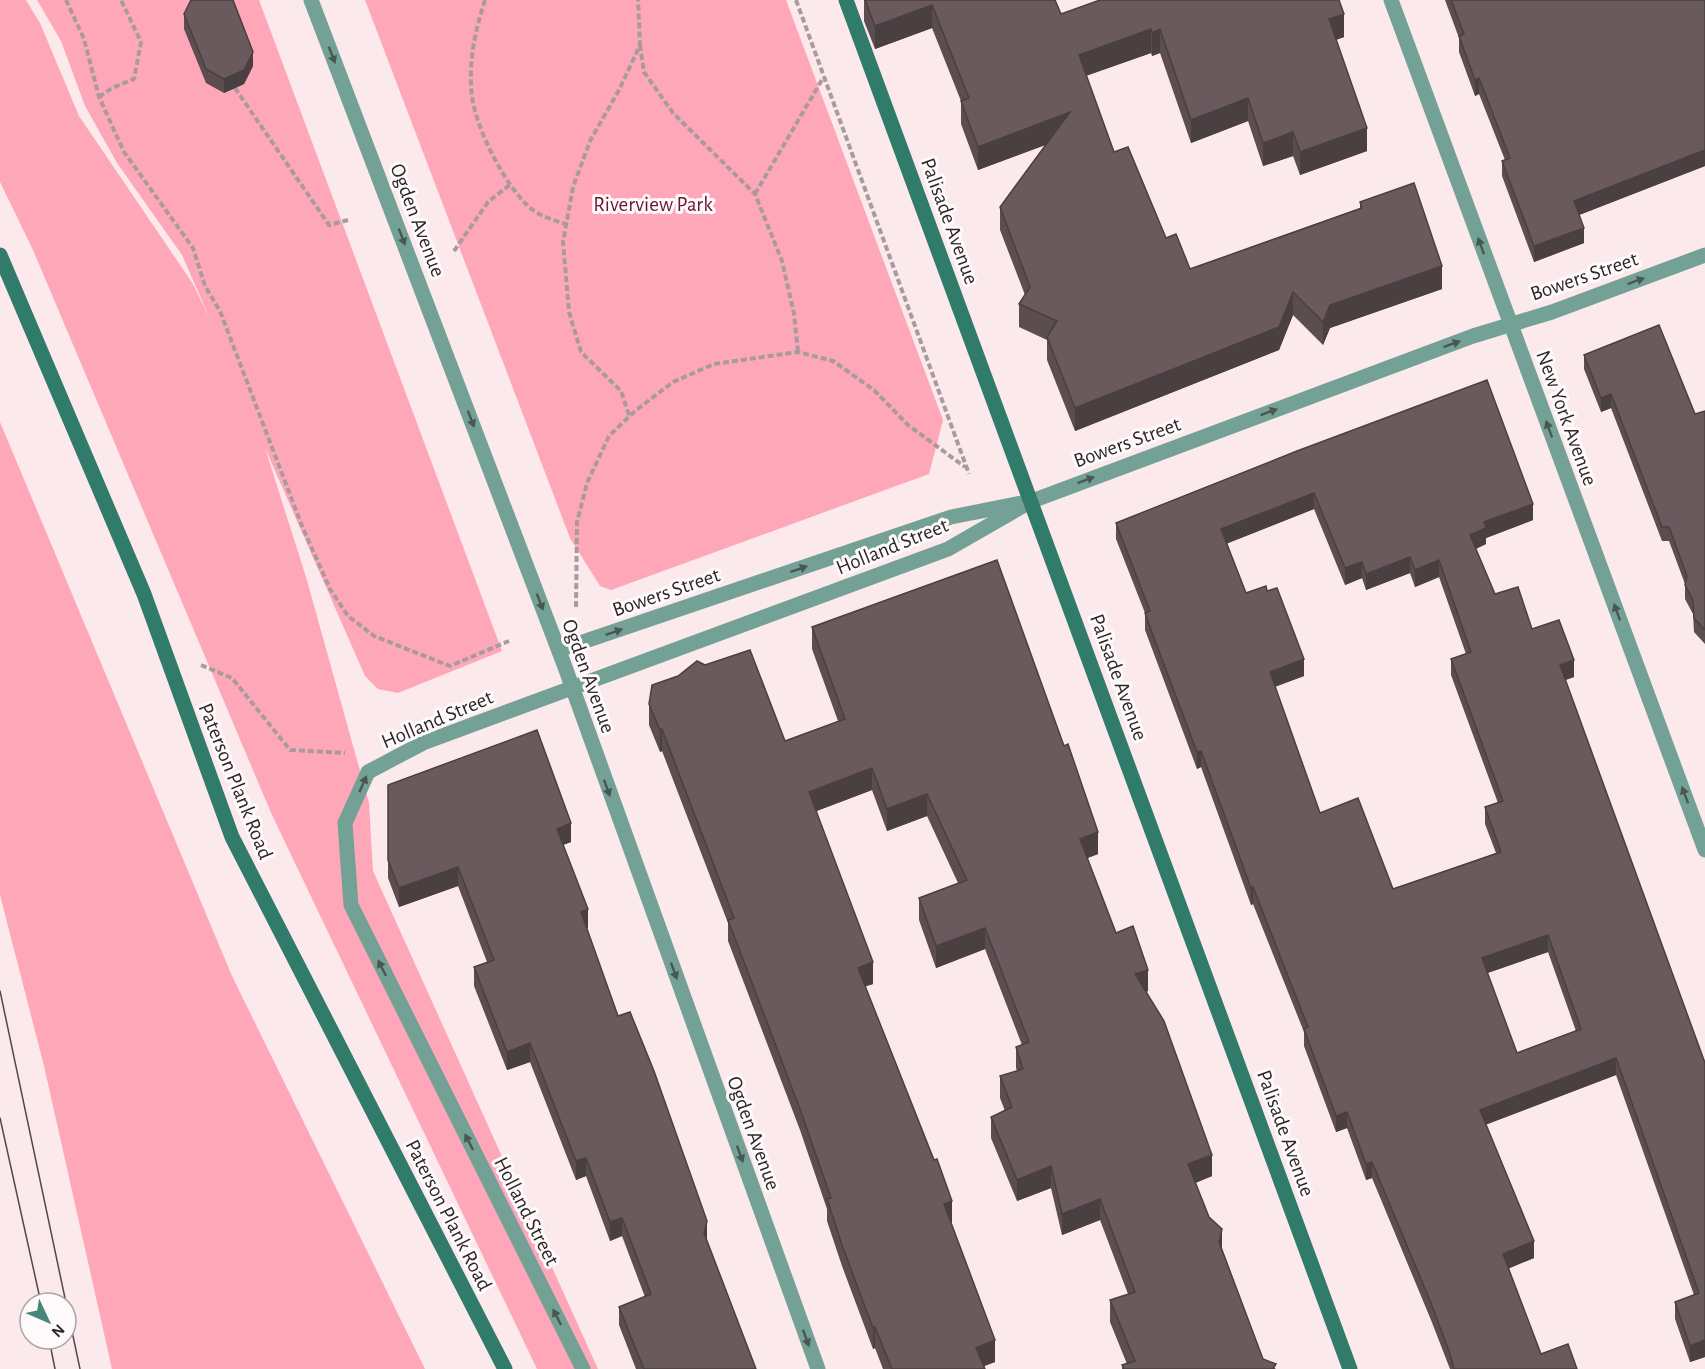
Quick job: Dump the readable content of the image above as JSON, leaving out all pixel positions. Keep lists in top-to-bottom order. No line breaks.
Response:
{"streets":{"main road":["Palisade Avenue","Paterson Plank Road"],"street":["Ogden Avenue","Bowers Street","New York Avenue","Holland Street"]},"crossings":[["Ogden Avenue","Bowers Street"],["Palisade Avenue","Bowers Street"],["Palisade Avenue","Holland Street"],["Bowers Street","New York Avenue"],["Bowers Street","Holland Street"]],"one_way":["Ogden Avenue","Bowers Street","New York Avenue","Holland Street"],"parks":["Riverview Park"],"north":"bottom right"}
